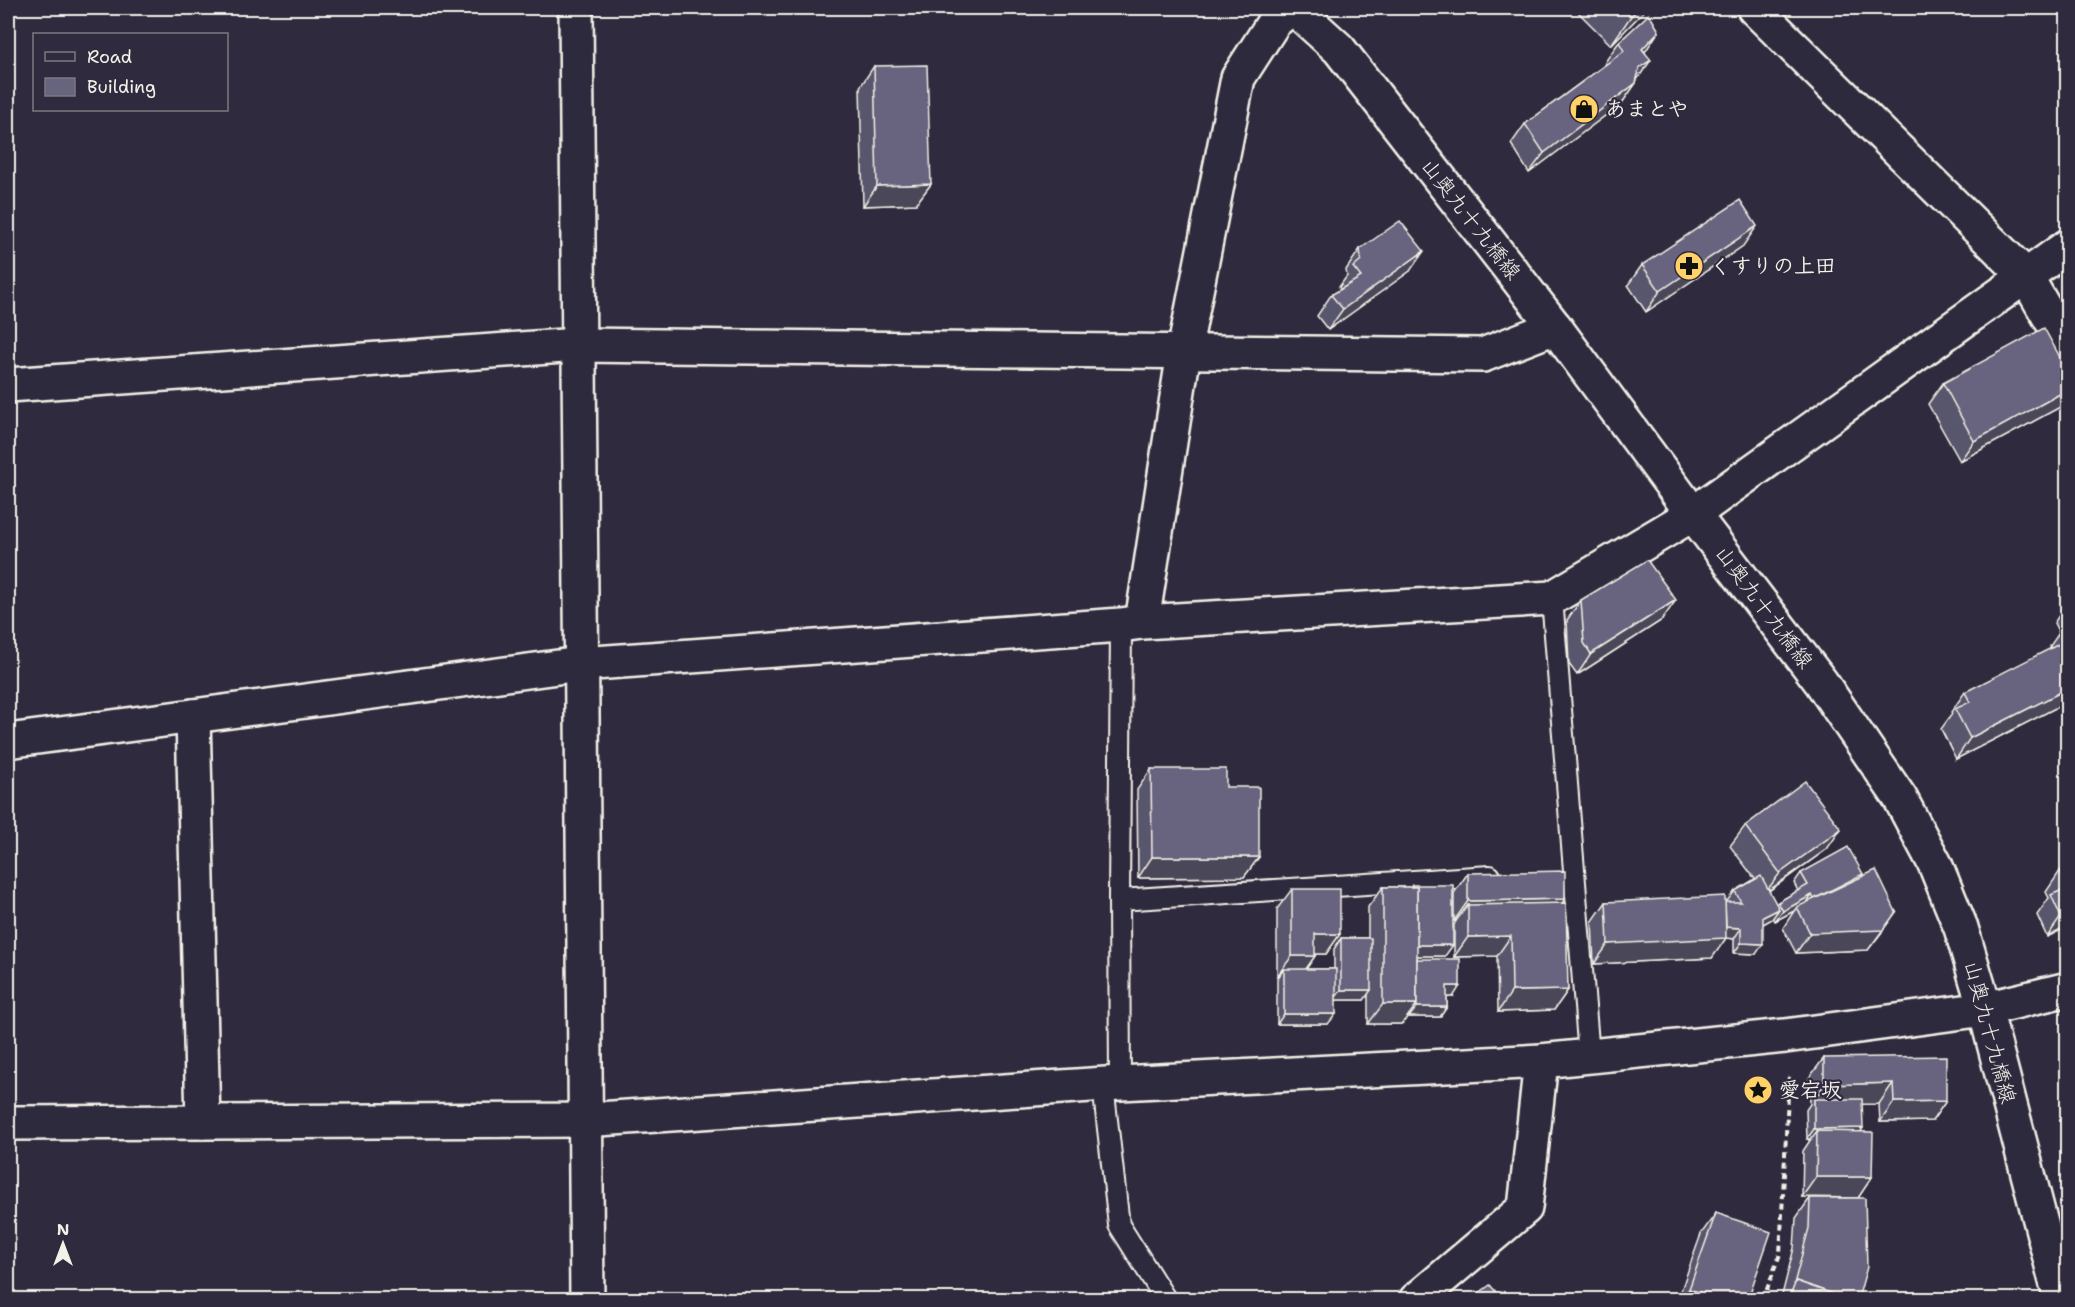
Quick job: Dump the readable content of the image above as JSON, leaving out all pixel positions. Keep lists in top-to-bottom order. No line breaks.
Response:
{"streets":{"street":["山奥九十九橋線"]},"places":{"shop":["あまとや"],"pharmacy":["くすりの上田"],"place":["愛宕坂"]},"legend":["Road","Building"],"north":"top"}
